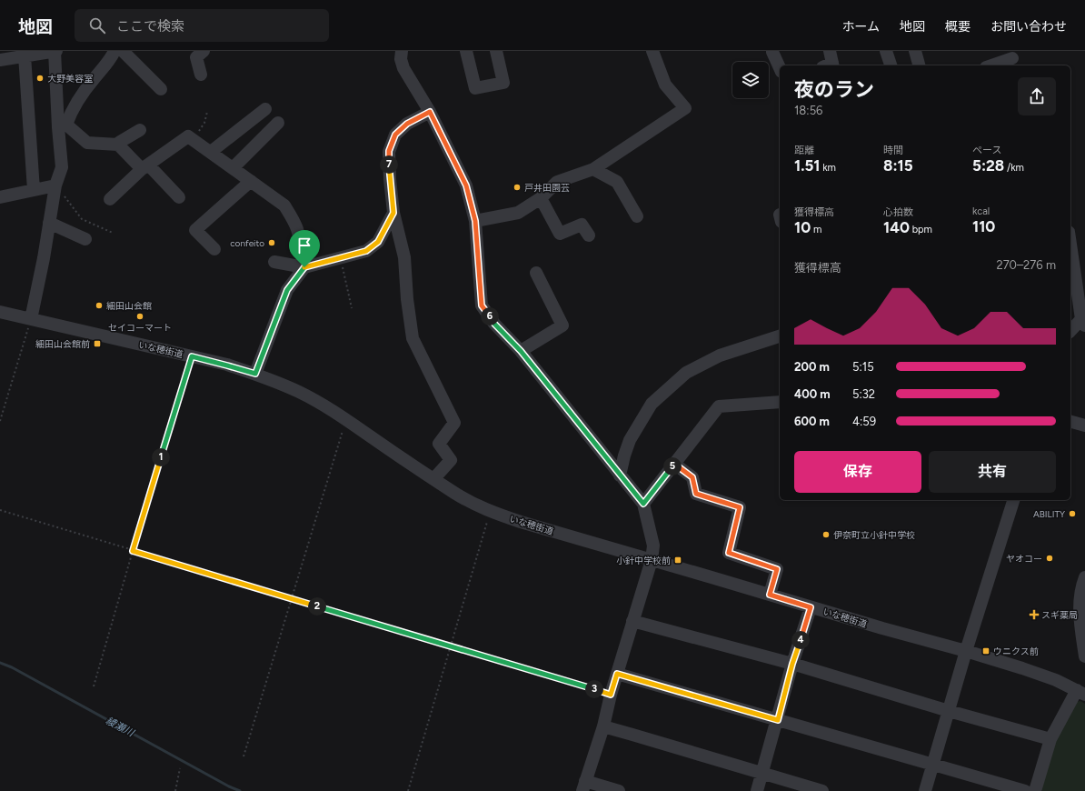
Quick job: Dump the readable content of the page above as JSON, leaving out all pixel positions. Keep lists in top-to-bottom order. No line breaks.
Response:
{"streets":{"street":["いな穂街道"]},"water":["綾瀬川"],"places":{"other":["大野美容室","戸井田園芸","confeito","細田山会館","セイコーマート","ABILITY","伊奈町立小針中学校","ヤオコー"],"transit":["細田山会館前","小針中学校前","ウニクス前"],"health":["スギ薬局"]},"page":{"header":"地図","search":"ここで検索","nav":["ホーム","地図","概要","お問い合わせ"],"heading":["夜のラン","18:56"],"stats":[["距離","1.51 km"],["時間","8:15"],["ペース","5:28 /km"],["獲得標高","10 m"],["心拍数","140 bpm"],["kcal","110"]],"pins":["7","6","1","5","2","4","3"],"chart":["獲得標高","270–276 m"],"list":[{"name":"200 m","note":"5:15"},{"name":"400 m","note":"5:32"},{"name":"600 m","note":"4:59"}],"buttons":["保存","共有"]}}
